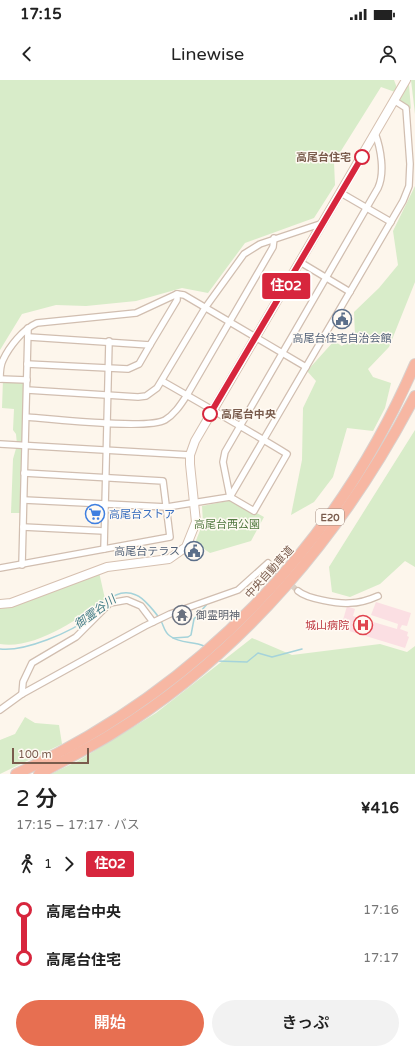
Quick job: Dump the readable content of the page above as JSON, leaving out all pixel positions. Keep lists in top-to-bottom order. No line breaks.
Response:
{"streets":{"highway":["E20","中央自動車道"]},"water":["御霊谷川"],"parks":["高尾台西公園"],"places":{"other":["高尾台住宅","高尾台中央"],"public building":["高尾台住宅自治会館","高尾台テラス"],"supermarket":["高尾台ストア"],"temple":["御霊明神"],"hospital":["城山病院"]},"lines":["bus line 住02"],"scale_bar":"100 m","page":{"status":"17:15","header":"Linewise","on_map":"住02","scale":"100 m","heading":["2 分","17:15 – 17:17 · バス","¥416"],"legs":["1","住02"],"list":[{"name":"高尾台中央","value":"17:16"},{"name":"高尾台住宅","value":"17:17"}],"buttons":["開始","きっぷ"]}}
